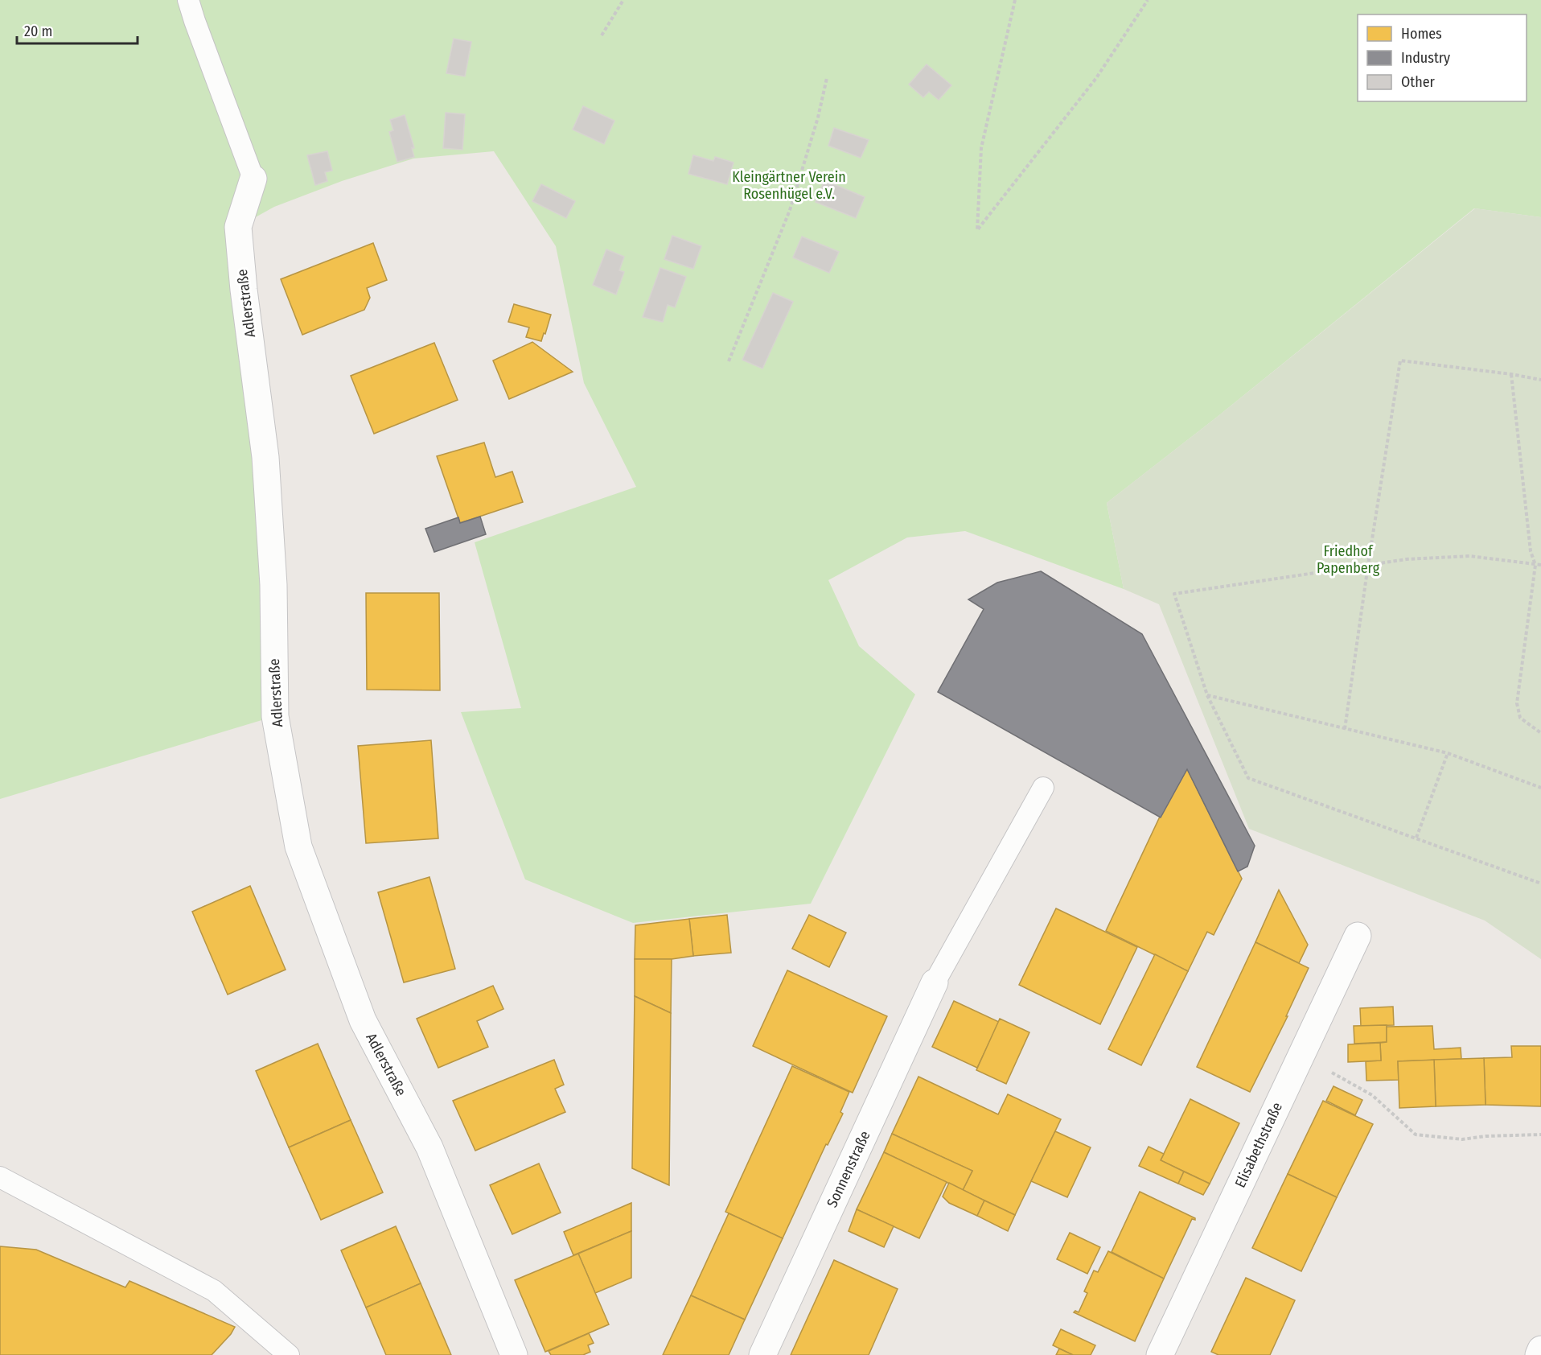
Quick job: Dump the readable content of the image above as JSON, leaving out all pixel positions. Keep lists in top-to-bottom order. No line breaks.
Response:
{"streets":{"street":["Adlerstraße","Elisabethstraße","Sonnenstraße"]},"parks":["Kleingärtner Verein Rosenhügel e.V.","Friedhof Papenberg"],"legend":["Homes","Industry","Other"],"scale_bar":"20 m"}
